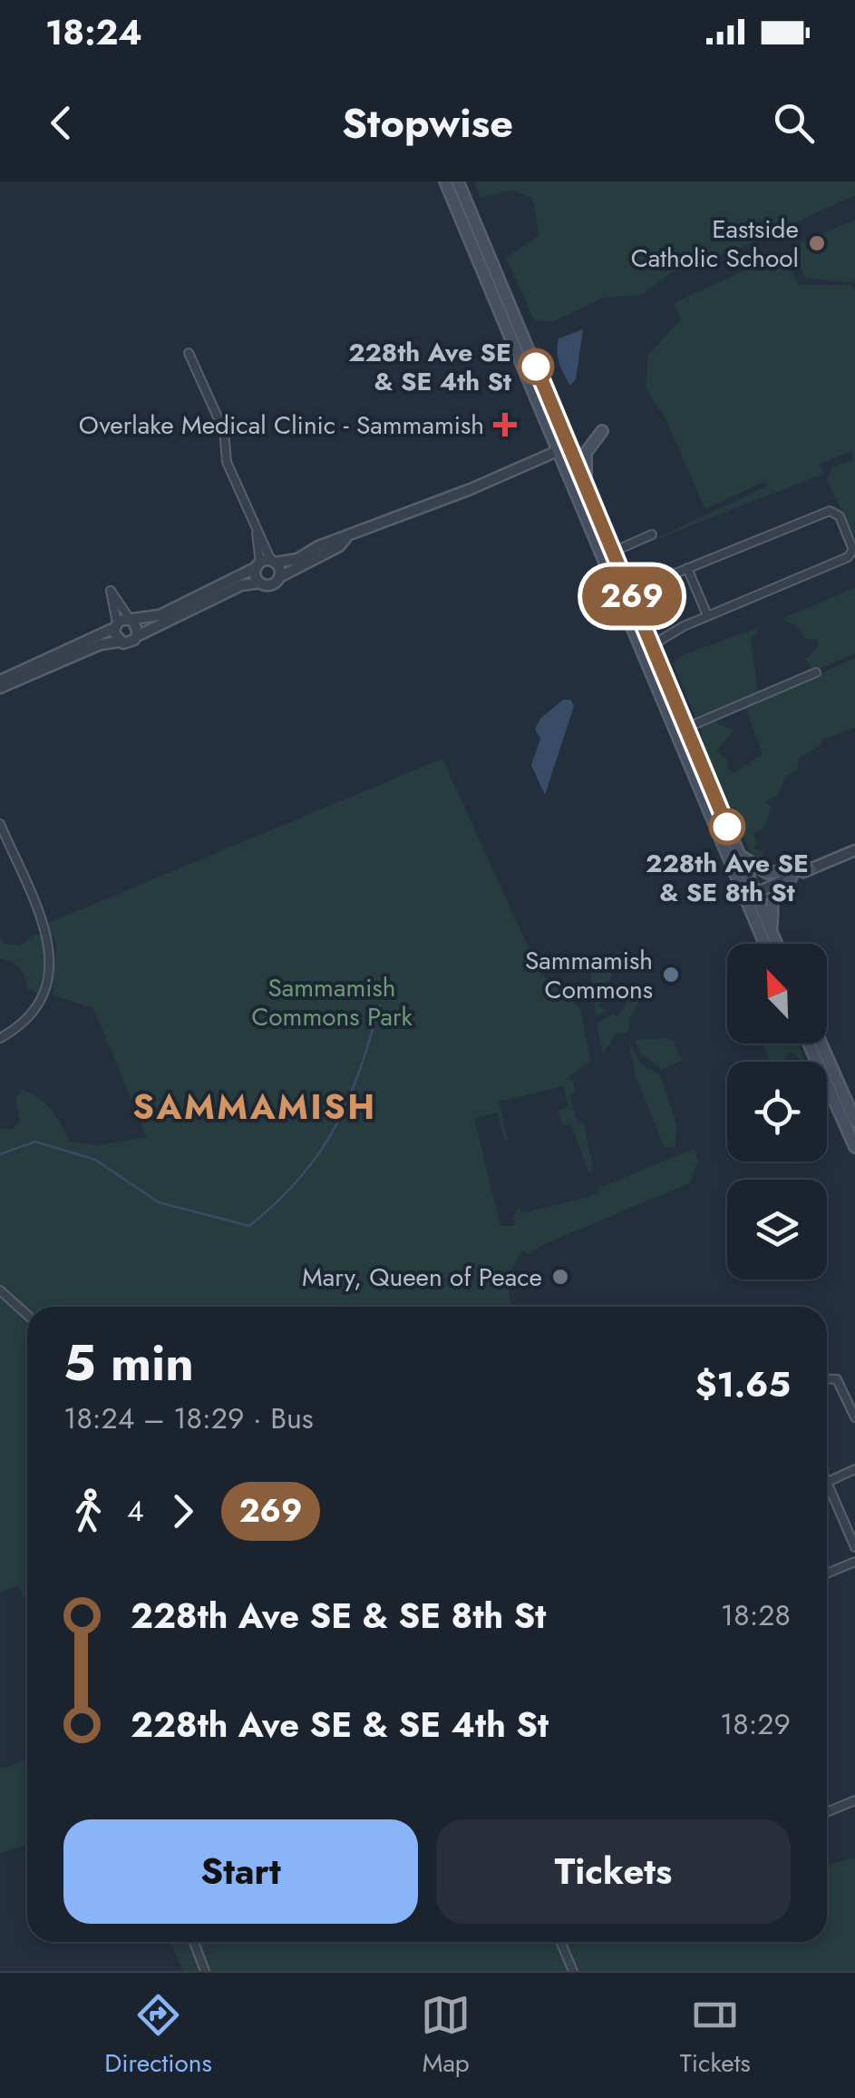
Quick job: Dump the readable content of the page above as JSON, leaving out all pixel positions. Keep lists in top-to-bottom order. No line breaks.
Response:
{"districts":["SAMMAMISH"],"parks":["Sammamish Commons Park"],"places":{"other":["Eastside Catholic School","228th Ave SE & SE 4th St","228th Ave SE & SE 8th St","Sammamish Commons","Mary, Queen of Peace"],"health":["Overlake Medical Clinic - Sammamish"]},"lines":["bus line 269"],"north":"top left","page":{"status":"18:24","header":"Stopwise","on_map":"269","heading":["5 min","18:24 – 18:29 · Bus","$1.65"],"legs":["4","269"],"list":[{"name":"228th Ave SE & SE 8th St","value":"18:28"},{"name":"228th Ave SE & SE 4th St","value":"18:29"}],"buttons":["Start","Tickets"],"tabs":["Directions","Map","Tickets"]}}
